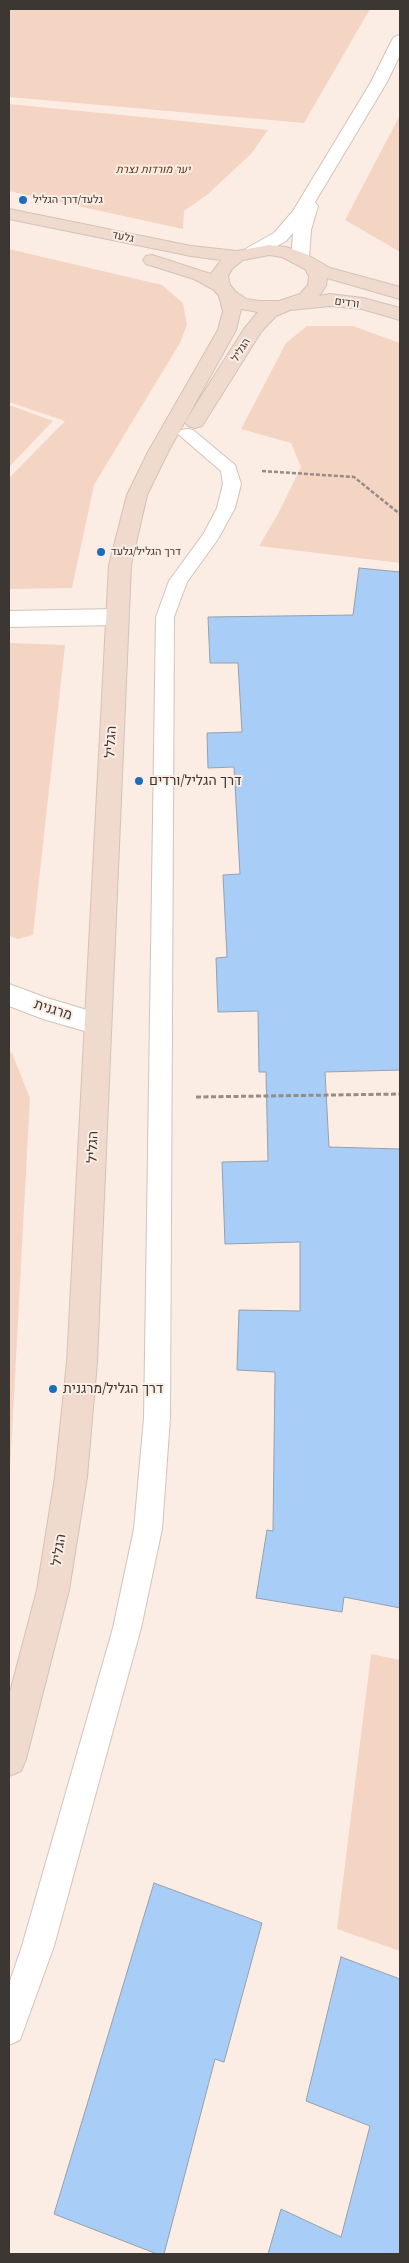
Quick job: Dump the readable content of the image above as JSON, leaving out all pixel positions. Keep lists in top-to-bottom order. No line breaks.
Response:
{"streets":{"street":["גלעד","ורדים","הגליל","מרגנית"]},"crossings":[["גלעד","ורדים"],["גלעד","הגליל"],["ורדים","הגליל"],["הגליל","מרגנית"]],"parks":["יער מורדות נצרת"],"places":["גלעד/דרך הגליל","דרך הגליל/גלעד","דרך הגליל/ורדים","דרך הגליל/מרגנית"]}
